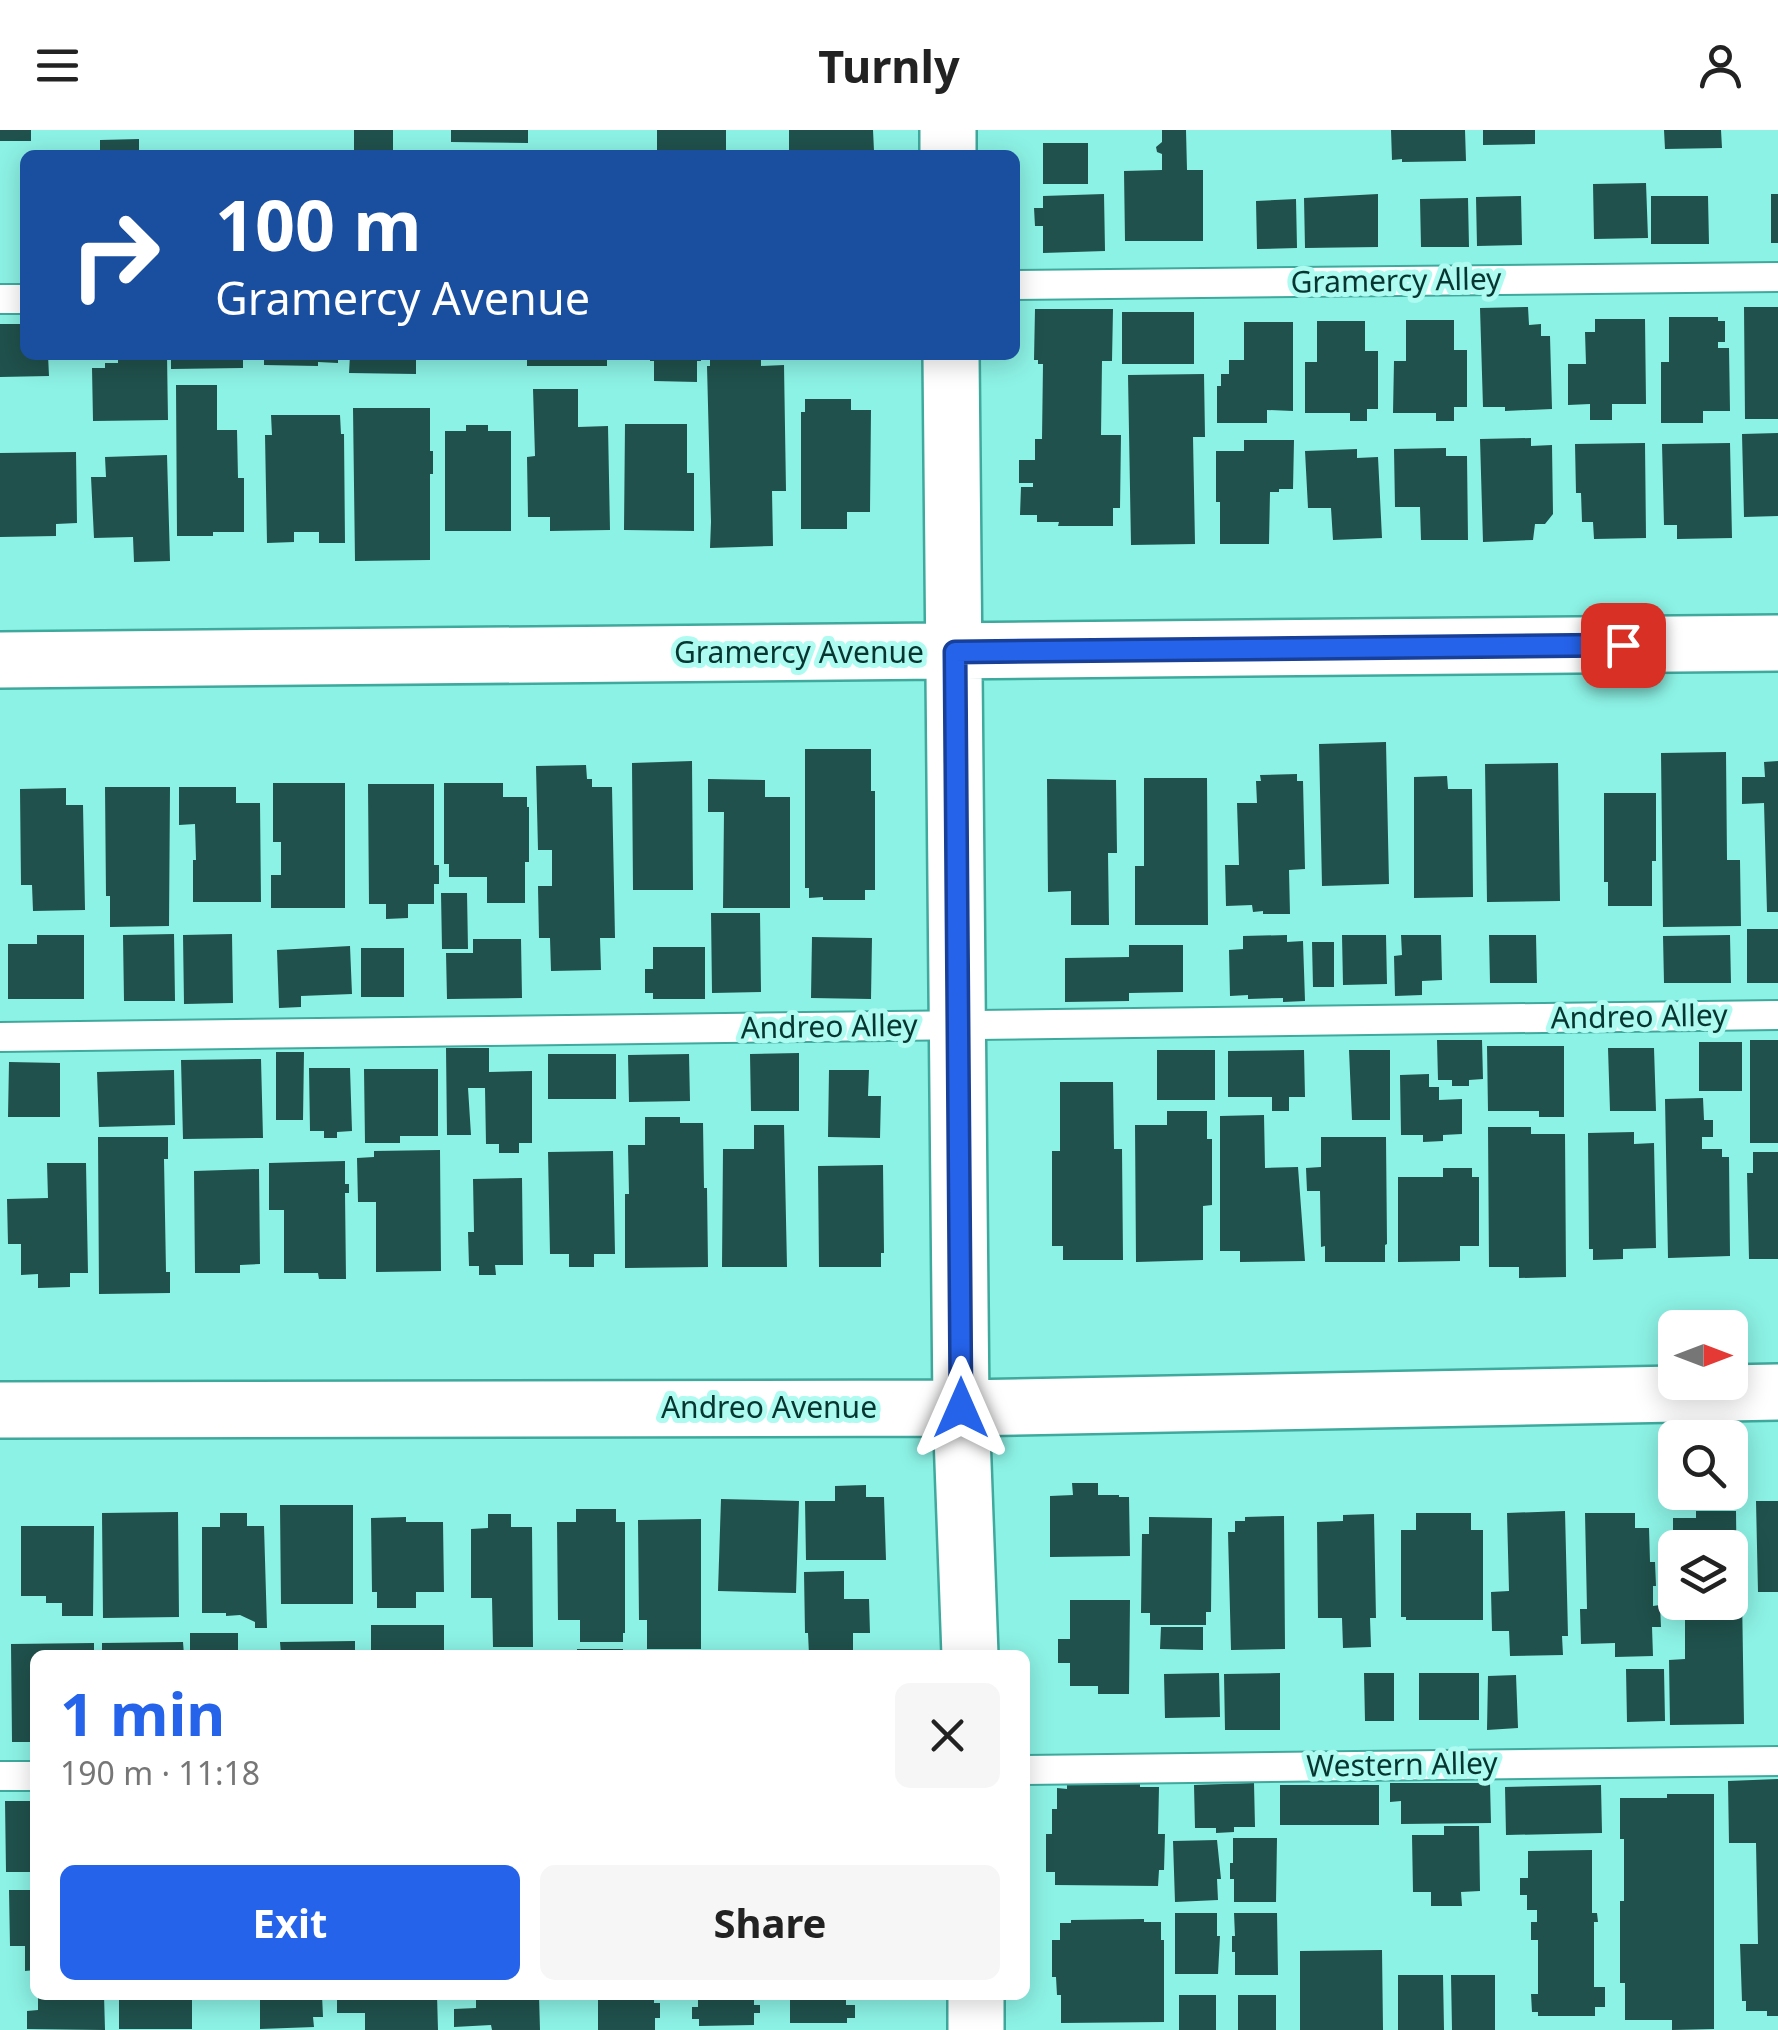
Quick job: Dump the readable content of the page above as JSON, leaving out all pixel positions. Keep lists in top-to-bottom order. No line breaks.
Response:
{"streets":{"street":["Gramercy Avenue","Andreo Avenue"],"lane":["Gramercy Alley","Andreo Alley","Western Alley"]},"north":"right","page":{"header":"Turnly","turn":["100 m","Gramercy Avenue"],"heading":["1 min","190 m · 11:18"],"buttons":["Exit","Share"]}}
